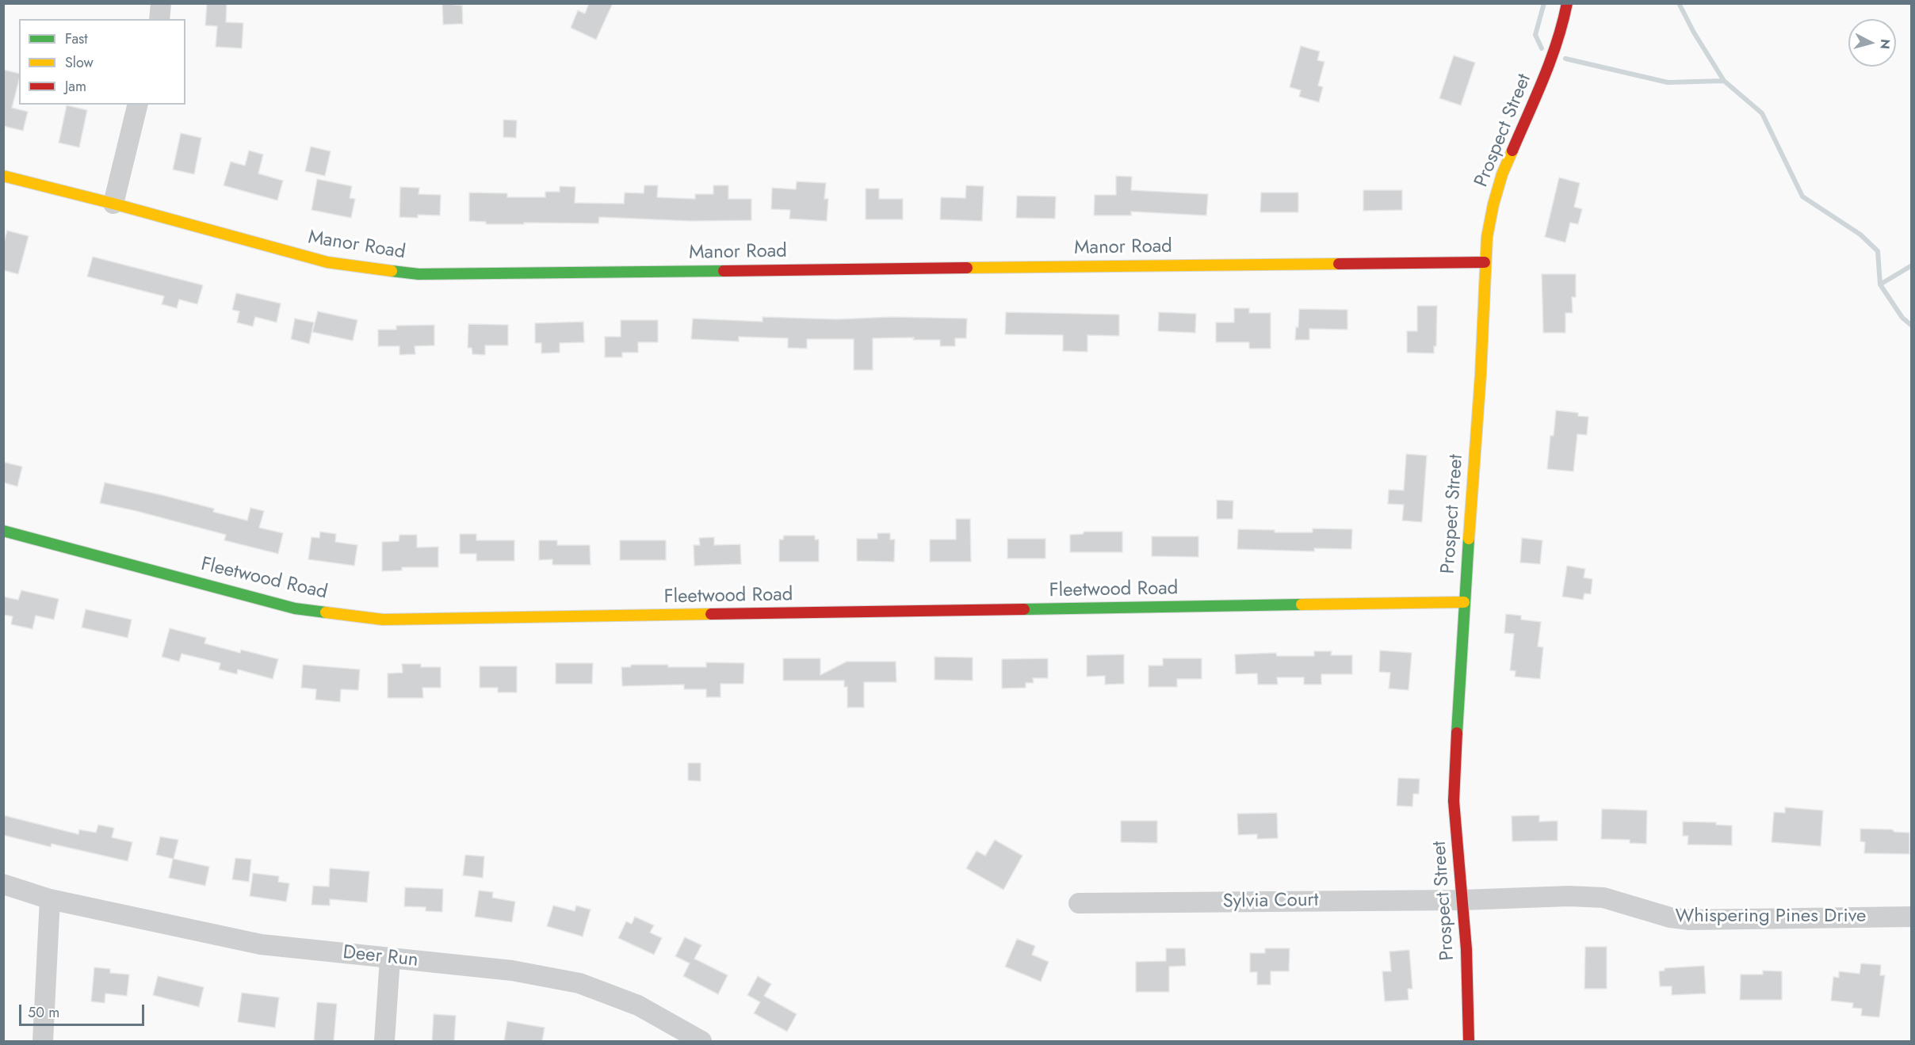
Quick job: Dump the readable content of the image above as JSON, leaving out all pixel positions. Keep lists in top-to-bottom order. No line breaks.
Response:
{"streets":{"street":["Prospect Street","Manor Road","Fleetwood Road","Sylvia Court","Whispering Pines Drive","Deer Run"]},"crossings":[["Prospect Street","Manor Road"],["Prospect Street","Fleetwood Road"],["Prospect Street","Sylvia Court"],["Prospect Street","Whispering Pines Drive"],["Sylvia Court","Whispering Pines Drive"]],"legend":["Fast","Slow","Jam"],"scale_bar":"50 m","north":"right"}
